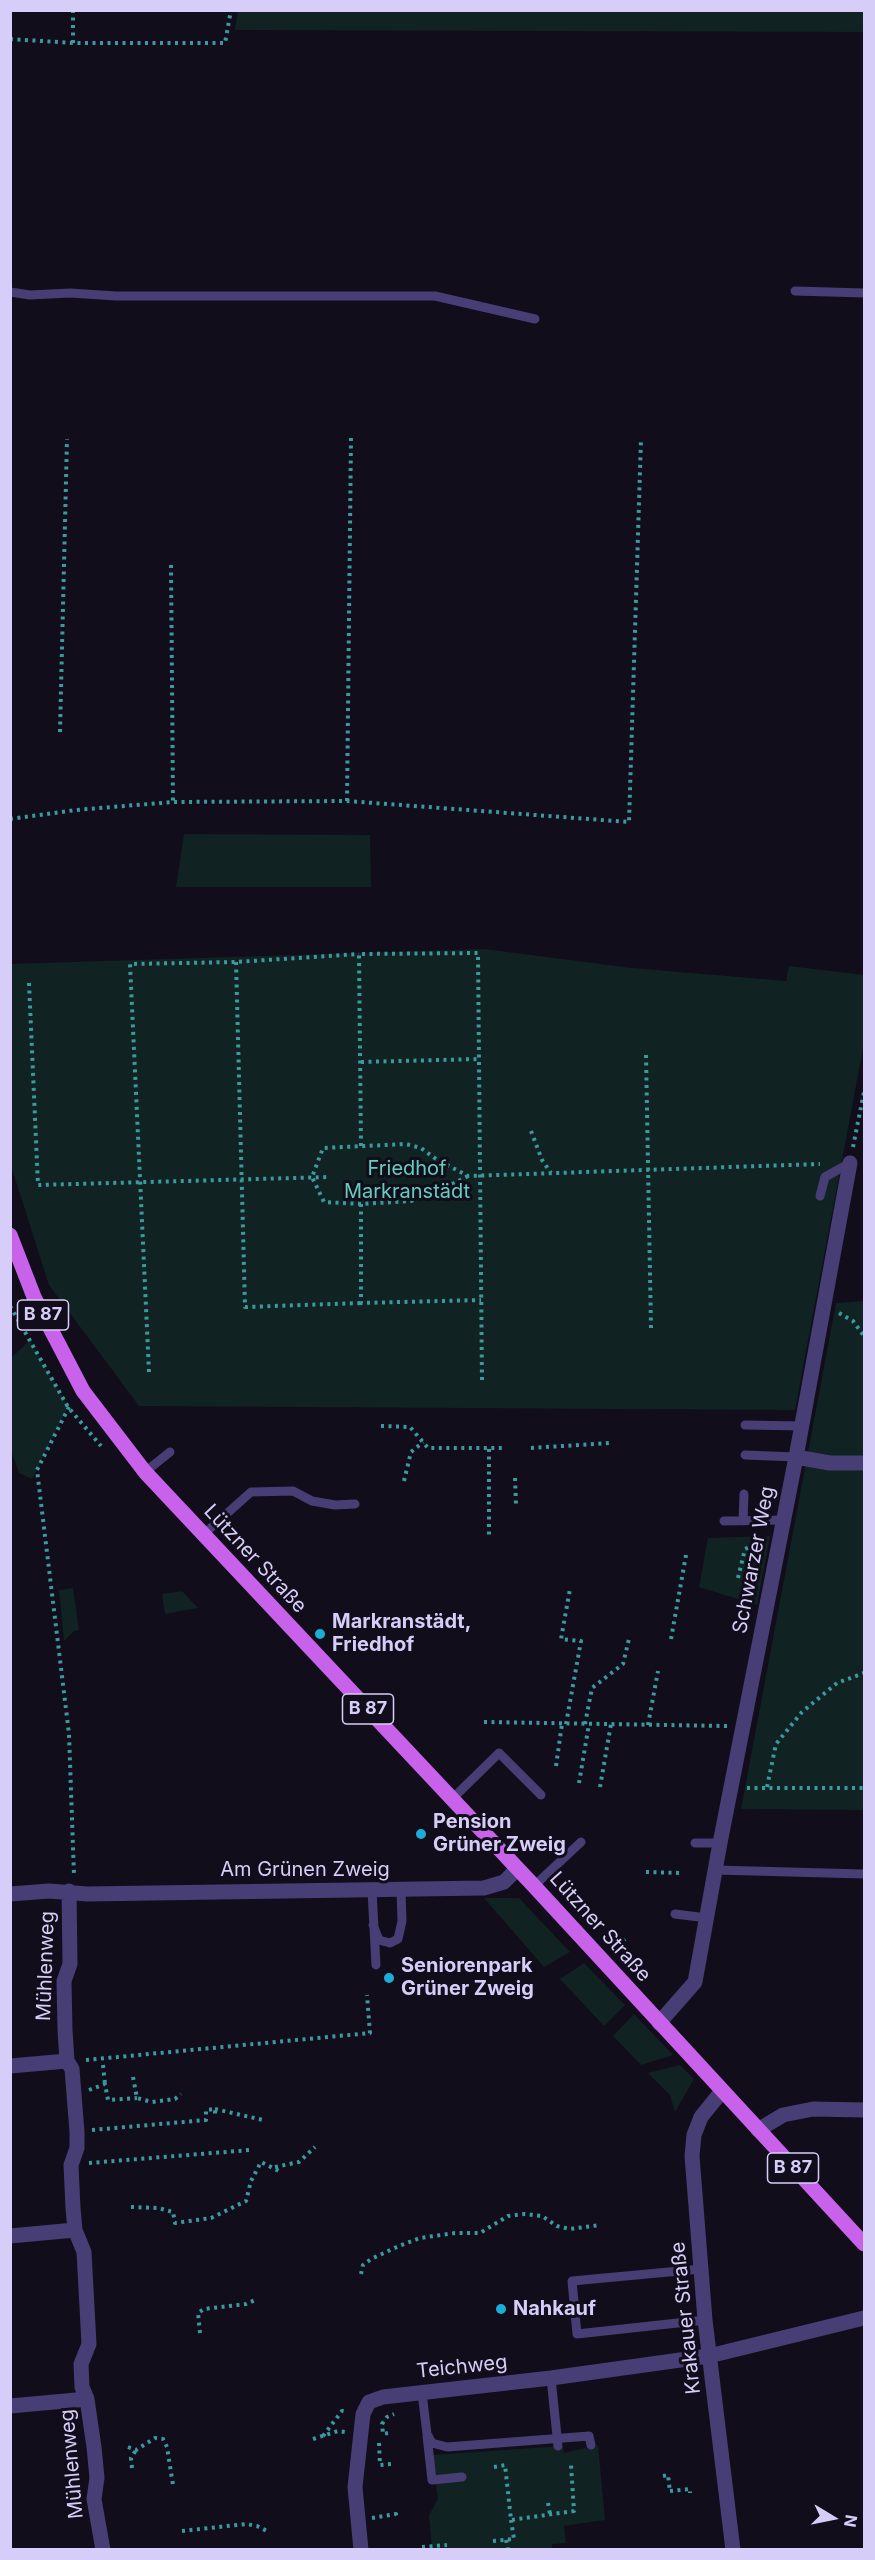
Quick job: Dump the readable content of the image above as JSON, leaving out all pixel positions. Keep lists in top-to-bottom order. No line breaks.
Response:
{"streets":{"main road":["B 87","Lützner Straße"],"street":["Schwarzer Weg","Am Grünen Zweig","Mühlenweg","Krakauer Straße","Teichweg"]},"crossings":[["Lützner Straße","Schwarzer Weg"],["Lützner Straße","Am Grünen Zweig"],["Lützner Straße","Mühlenweg"],["Lützner Straße","Krakauer Straße"],["Am Grünen Zweig","Mühlenweg"],["Krakauer Straße","Teichweg"]],"parks":["Friedhof Markranstädt"],"places":["Markranstädt, Friedhof","Pension Grüner Zweig","Seniorenpark Grüner Zweig","Nahkauf"],"north":"right"}
